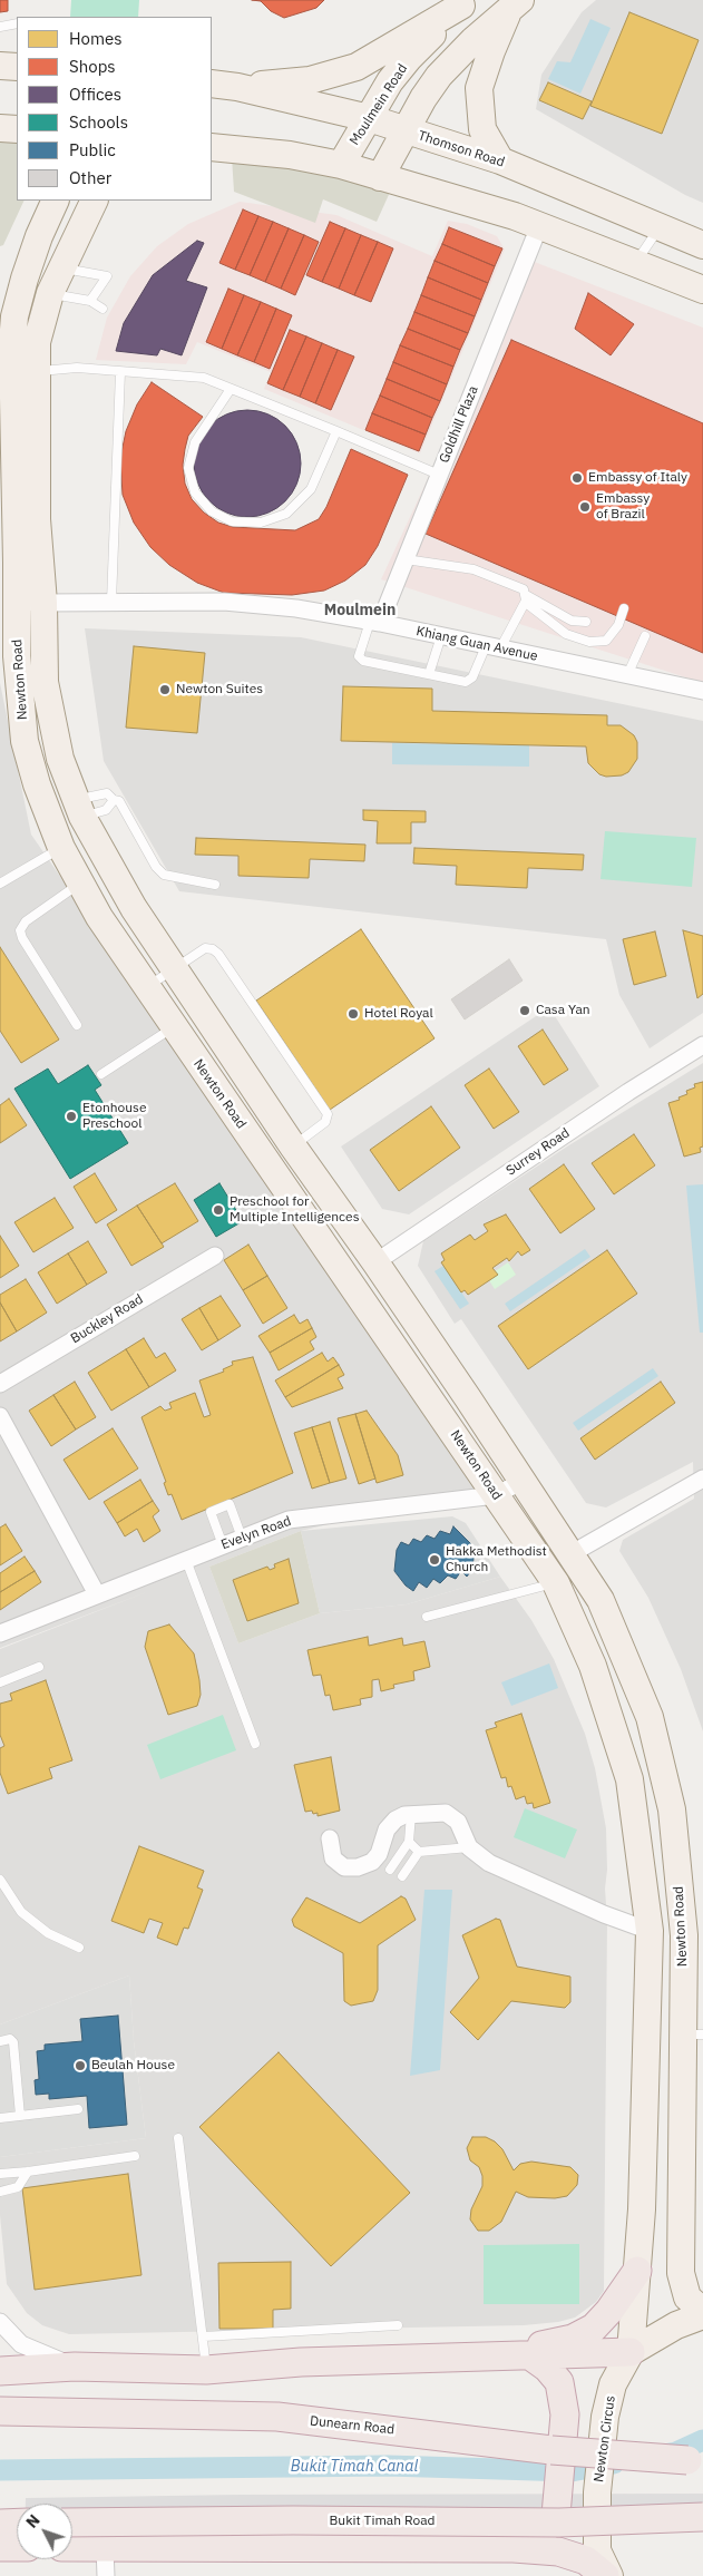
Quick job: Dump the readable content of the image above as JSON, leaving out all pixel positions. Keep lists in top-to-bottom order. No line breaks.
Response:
{"streets":{"highway":["Dunearn Road","Bukit Timah Road"],"main road":["Moulmein Road","Thomson Road","Newton Road","Newton Circus"],"street":["Goldhill Plaza","Khiang Guan Avenue","Surrey Road","Buckley Road","Evelyn Road"]},"crossings":[["Moulmein Road","Thomson Road"],["Goldhill Plaza","Khiang Guan Avenue"],["Khiang Guan Avenue","Newton Road"],["Newton Road","Surrey Road"],["Newton Road","Evelyn Road"],["Newton Road","Newton Circus"]],"districts":["Moulmein"],"water":["Bukit Timah Canal"],"places":["Embassy of Italy","Embassy of Brazil","Newton Suites","Casa Yan","Hotel Royal","Etonhouse Preschool","Preschool for Multiple Intelligences","Hakka Methodist Church","Beulah House"],"legend":["Homes","Shops","Offices","Schools","Public","Other"],"north":"top left"}
